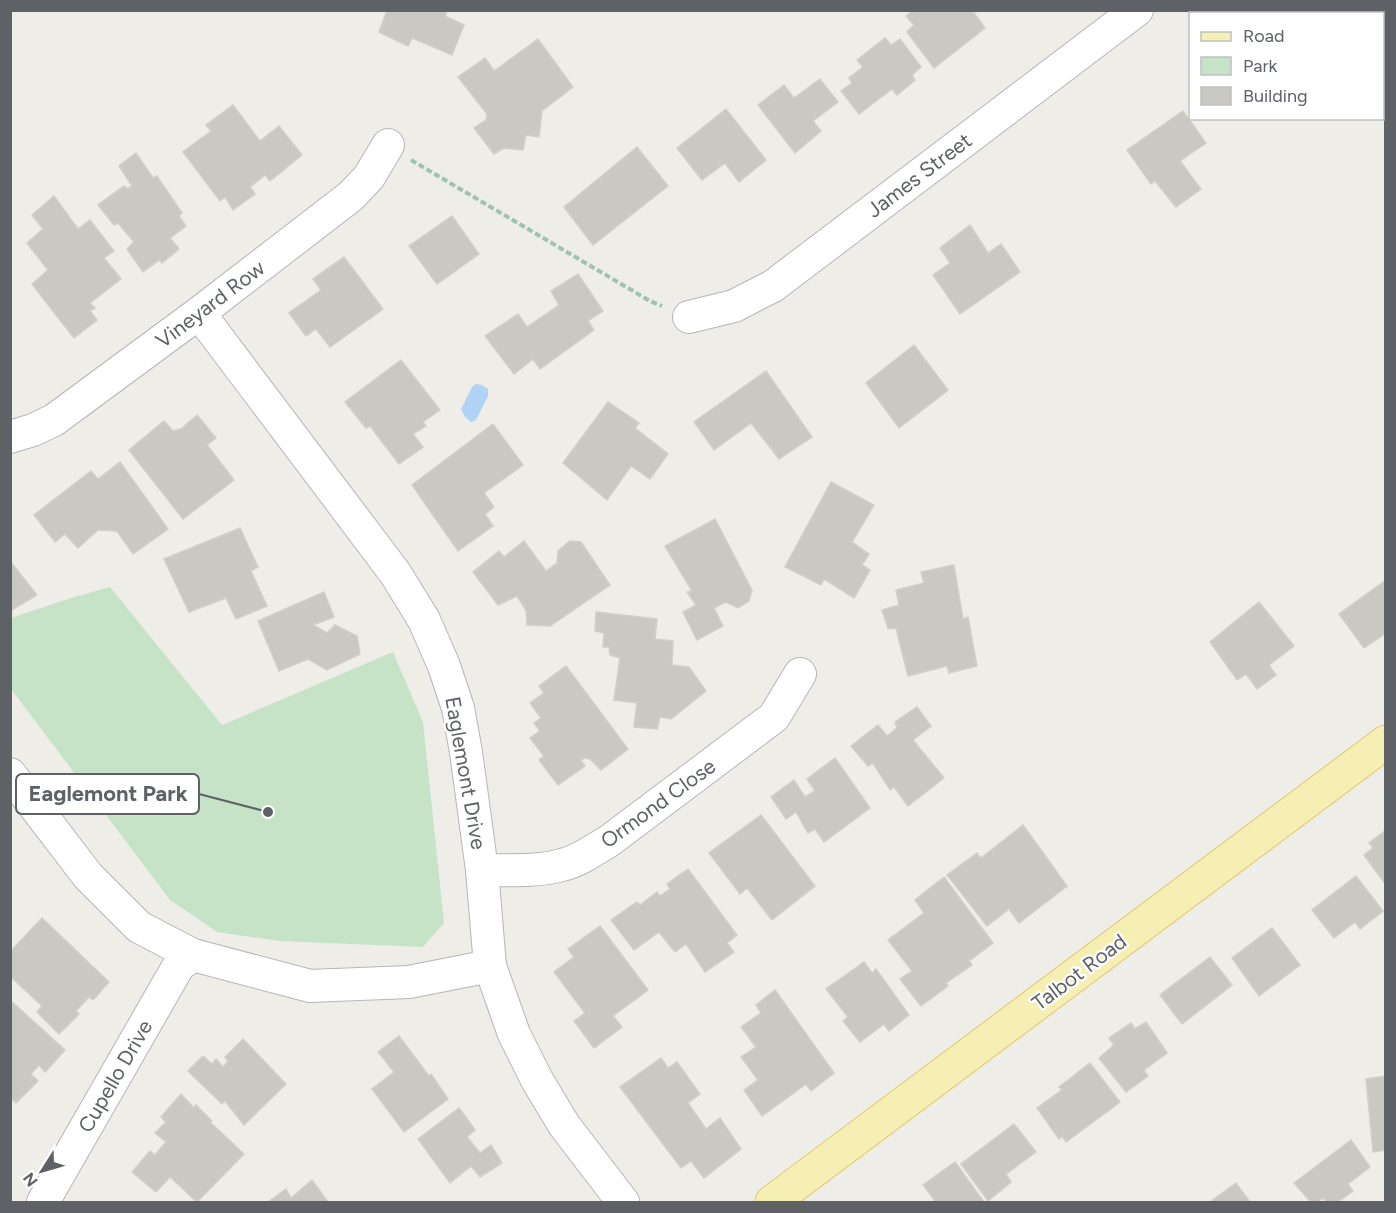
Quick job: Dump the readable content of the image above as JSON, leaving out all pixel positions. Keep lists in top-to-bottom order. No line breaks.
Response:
{"streets":{"main road":["Talbot Road"],"street":["James Street","Vineyard Row","Eaglemont Drive","Ormond Close","Cupello Drive"]},"crossings":[["Vineyard Row","Eaglemont Drive"],["Eaglemont Drive","Ormond Close"]],"places":["Eaglemont Park"],"legend":["Road","Park","Building"],"north":"bottom left"}
